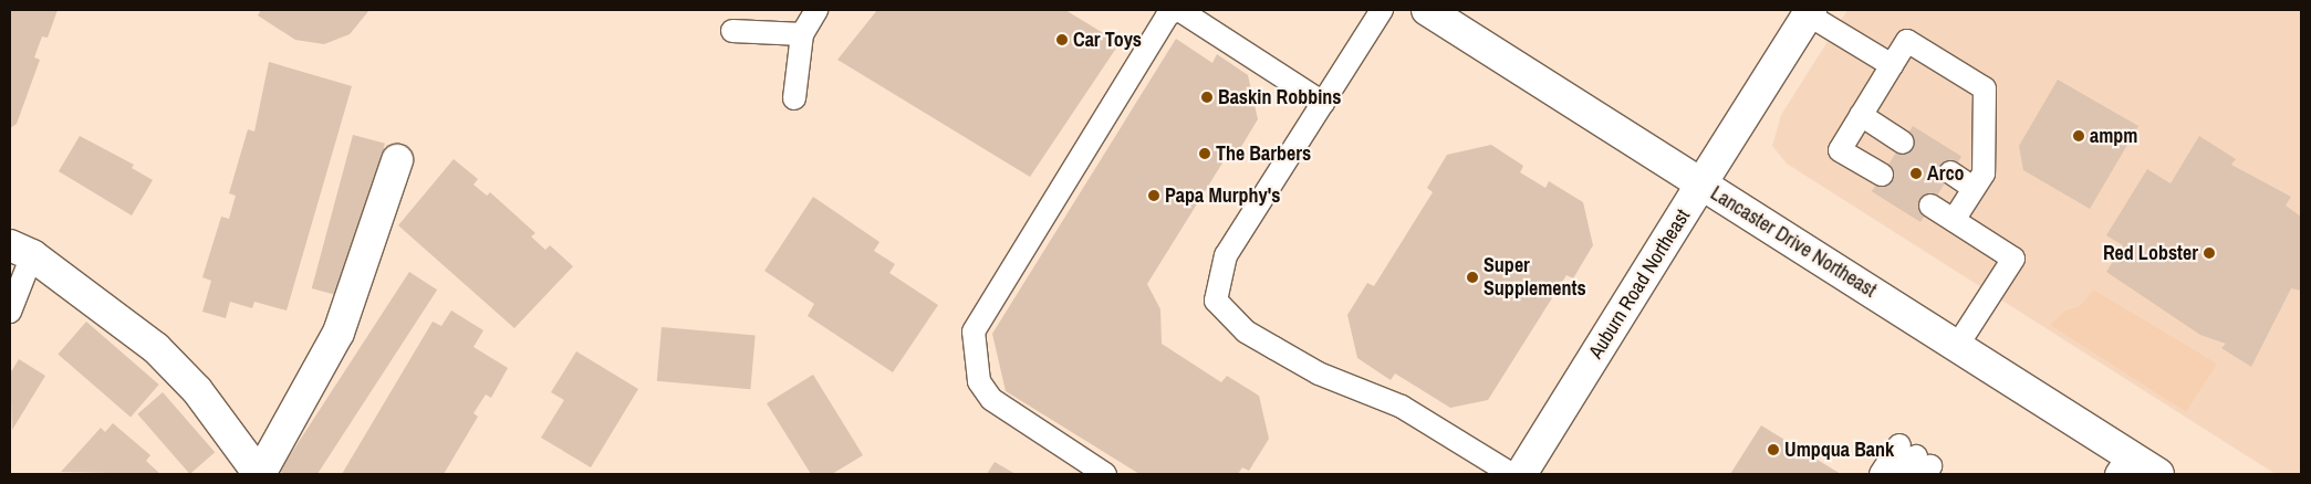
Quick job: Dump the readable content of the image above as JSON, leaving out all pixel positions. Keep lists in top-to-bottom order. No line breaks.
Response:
{"streets":{"street":["Lancaster Drive Northeast","Auburn Road Northeast"]},"crossings":[["Lancaster Drive Northeast","Auburn Road Northeast"]],"places":["Car Toys","Baskin Robbins","ampm","The Barbers","Arco","Papa Murphy's","Red Lobster","Super Supplements","Umpqua Bank"]}
